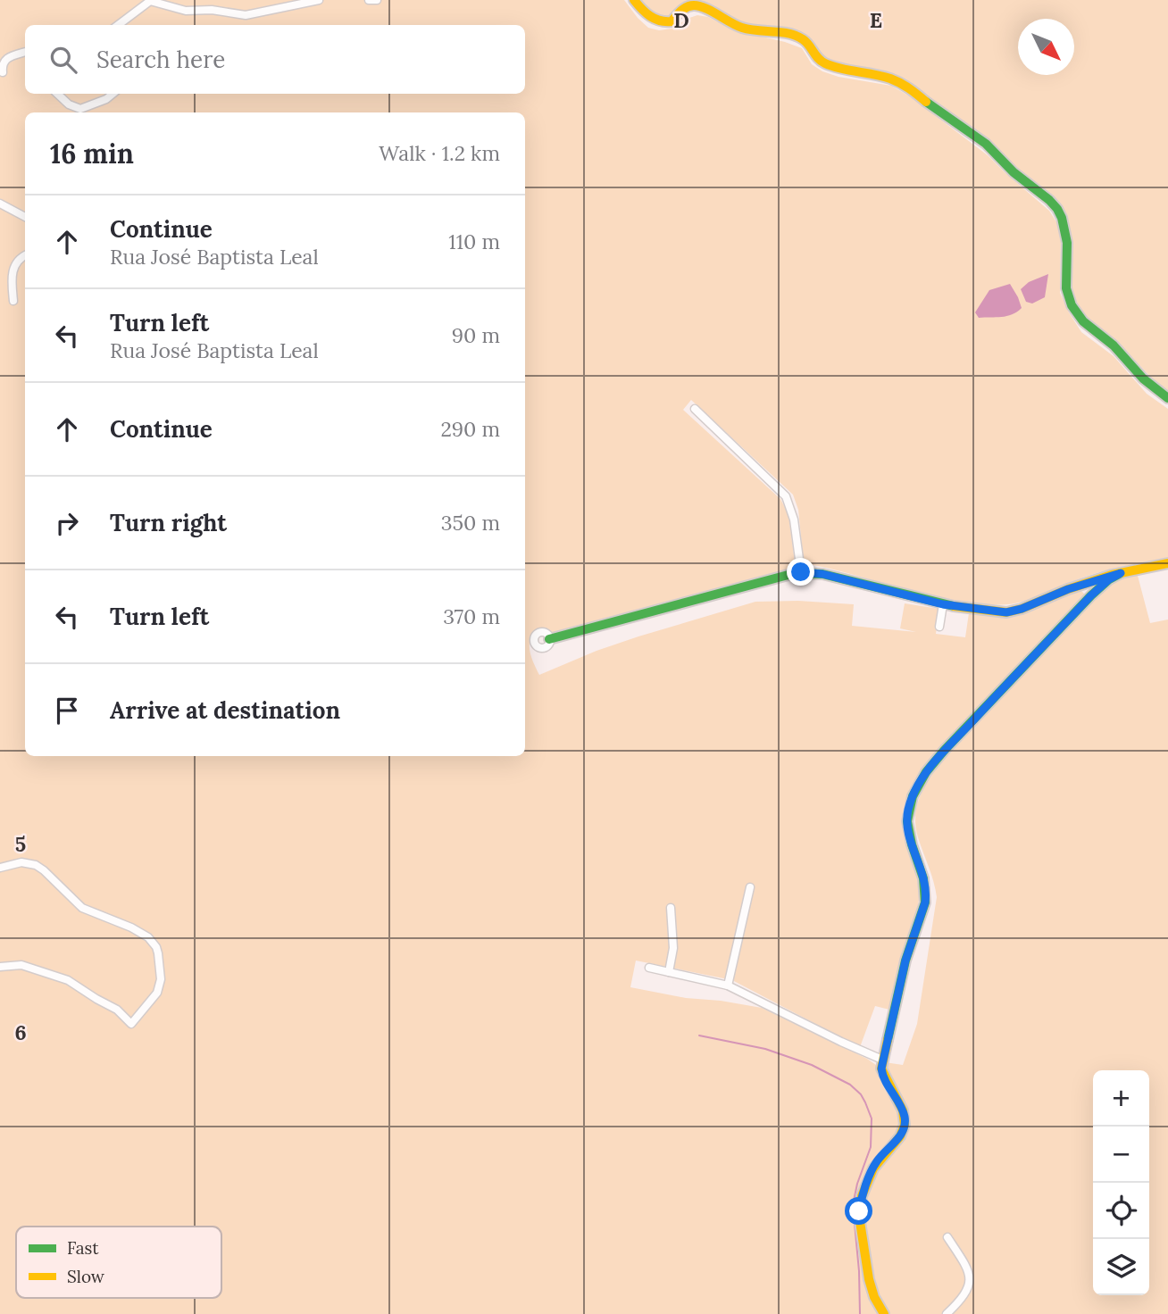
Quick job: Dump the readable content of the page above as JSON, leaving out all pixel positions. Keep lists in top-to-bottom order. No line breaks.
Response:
{"legend":["Fast","Slow"],"north":"bottom right","page":{"search":"Search here","heading":["16 min","Walk · 1.2 km"],"list":[["Continue","Rua José Baptista Leal","110 m"],["Turn left","Rua José Baptista Leal","90 m"],["Continue","290 m"],["Turn right","350 m"],["Turn left","370 m"],"Arrive at destination"],"map_buttons":["+","−"]},"grid":{"columns":["D","E"],"rows":["5","6"]}}
